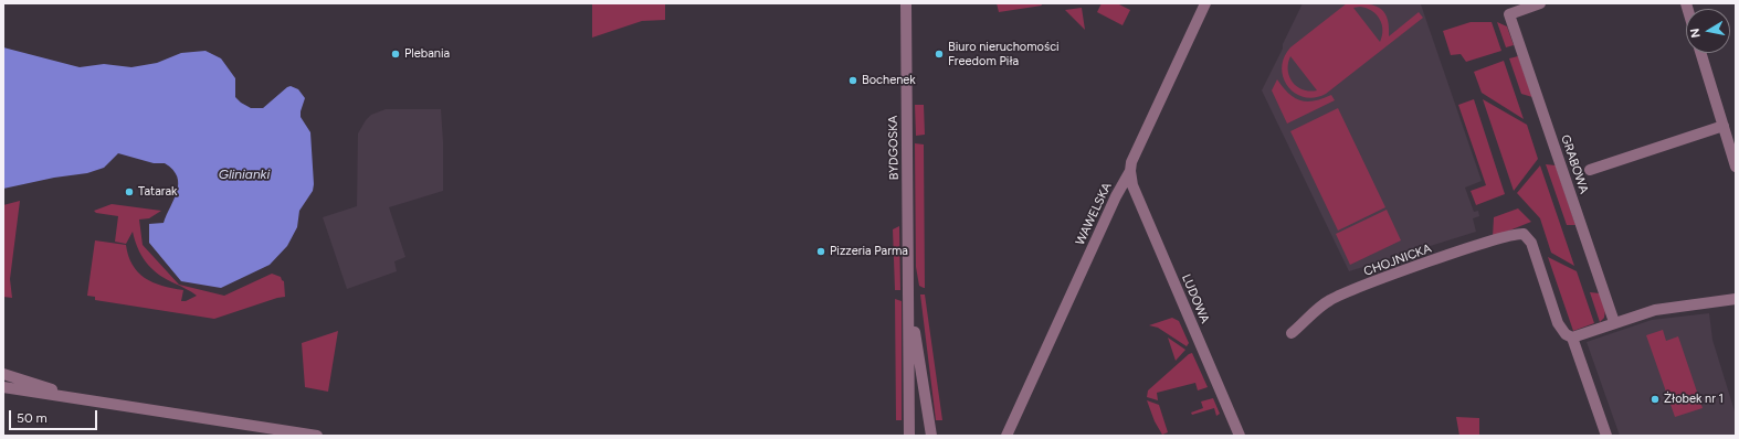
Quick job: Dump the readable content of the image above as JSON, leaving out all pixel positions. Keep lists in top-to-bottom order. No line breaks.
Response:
{"streets":{"street":["BYDGOSKA","GRABOWA","WAWELSKA","CHOJNICKA","LUDOWA"]},"crossings":[["WAWELSKA","LUDOWA"]],"water":["Glinianki"],"places":["Plebania","Biuro nieruchomości Freedom Piła","Bochenek","Tatarak","Pizzeria Parma","Żłobek nr 1"],"scale_bar":"50 m","north":"left"}
